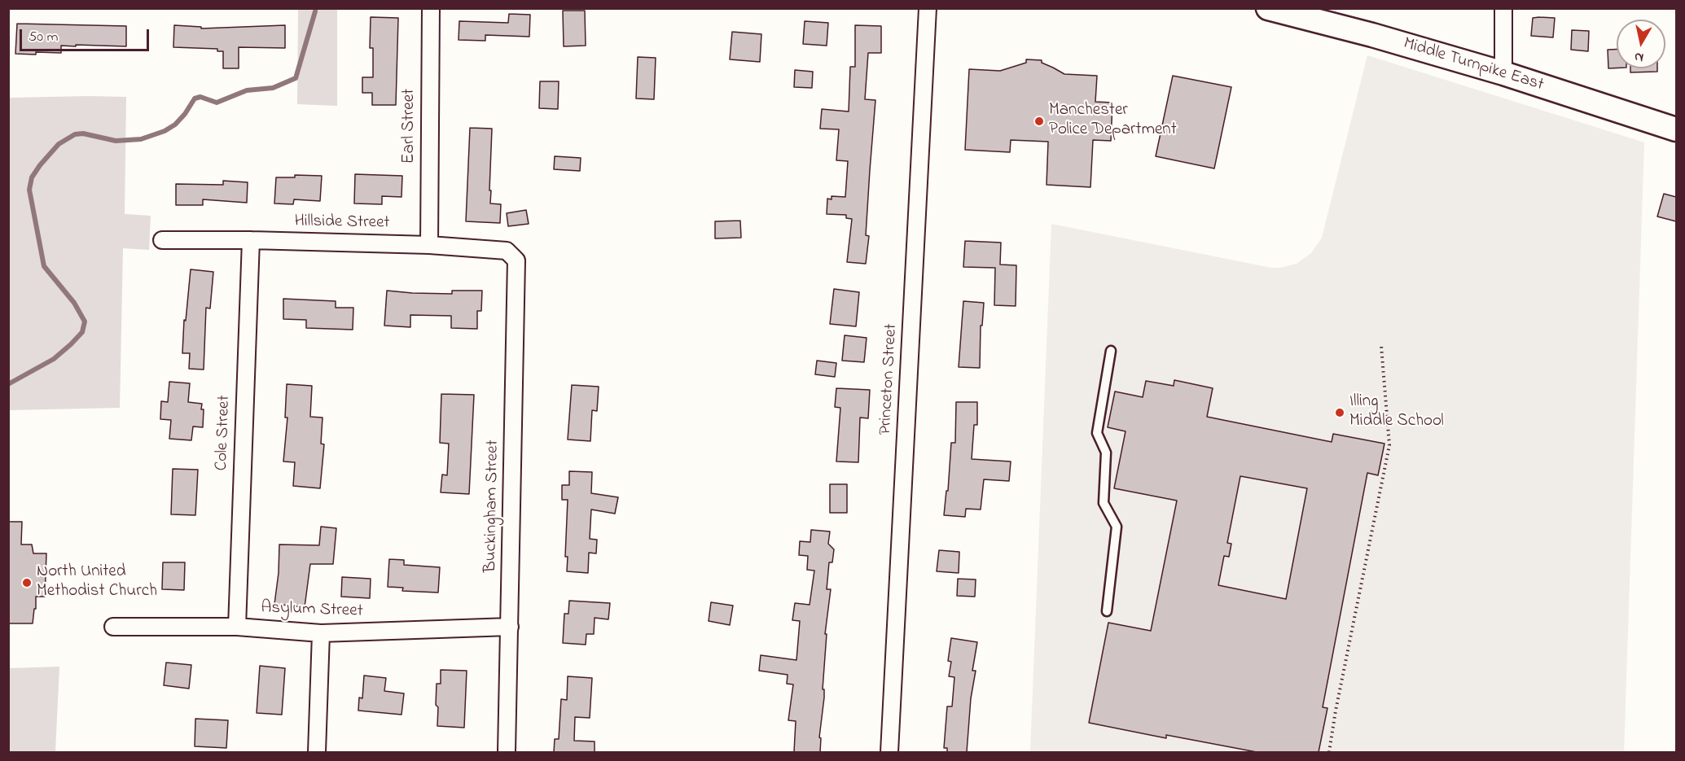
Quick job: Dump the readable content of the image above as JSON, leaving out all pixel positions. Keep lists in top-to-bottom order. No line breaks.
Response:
{"streets":{"main road":["Middle Turnpike East"],"street":["Earl Street","Hillside Street","Princeton Street","Cole Street","Buckingham Street","Asylum Street"]},"crossings":[["Earl Street","Hillside Street"],["Hillside Street","Cole Street"],["Hillside Street","Buckingham Street"],["Cole Street","Asylum Street"],["Buckingham Street","Asylum Street"]],"places":["Manchester Police Department","Illing Middle School","North United Methodist Church"],"scale_bar":"50 m","north":"bottom"}
